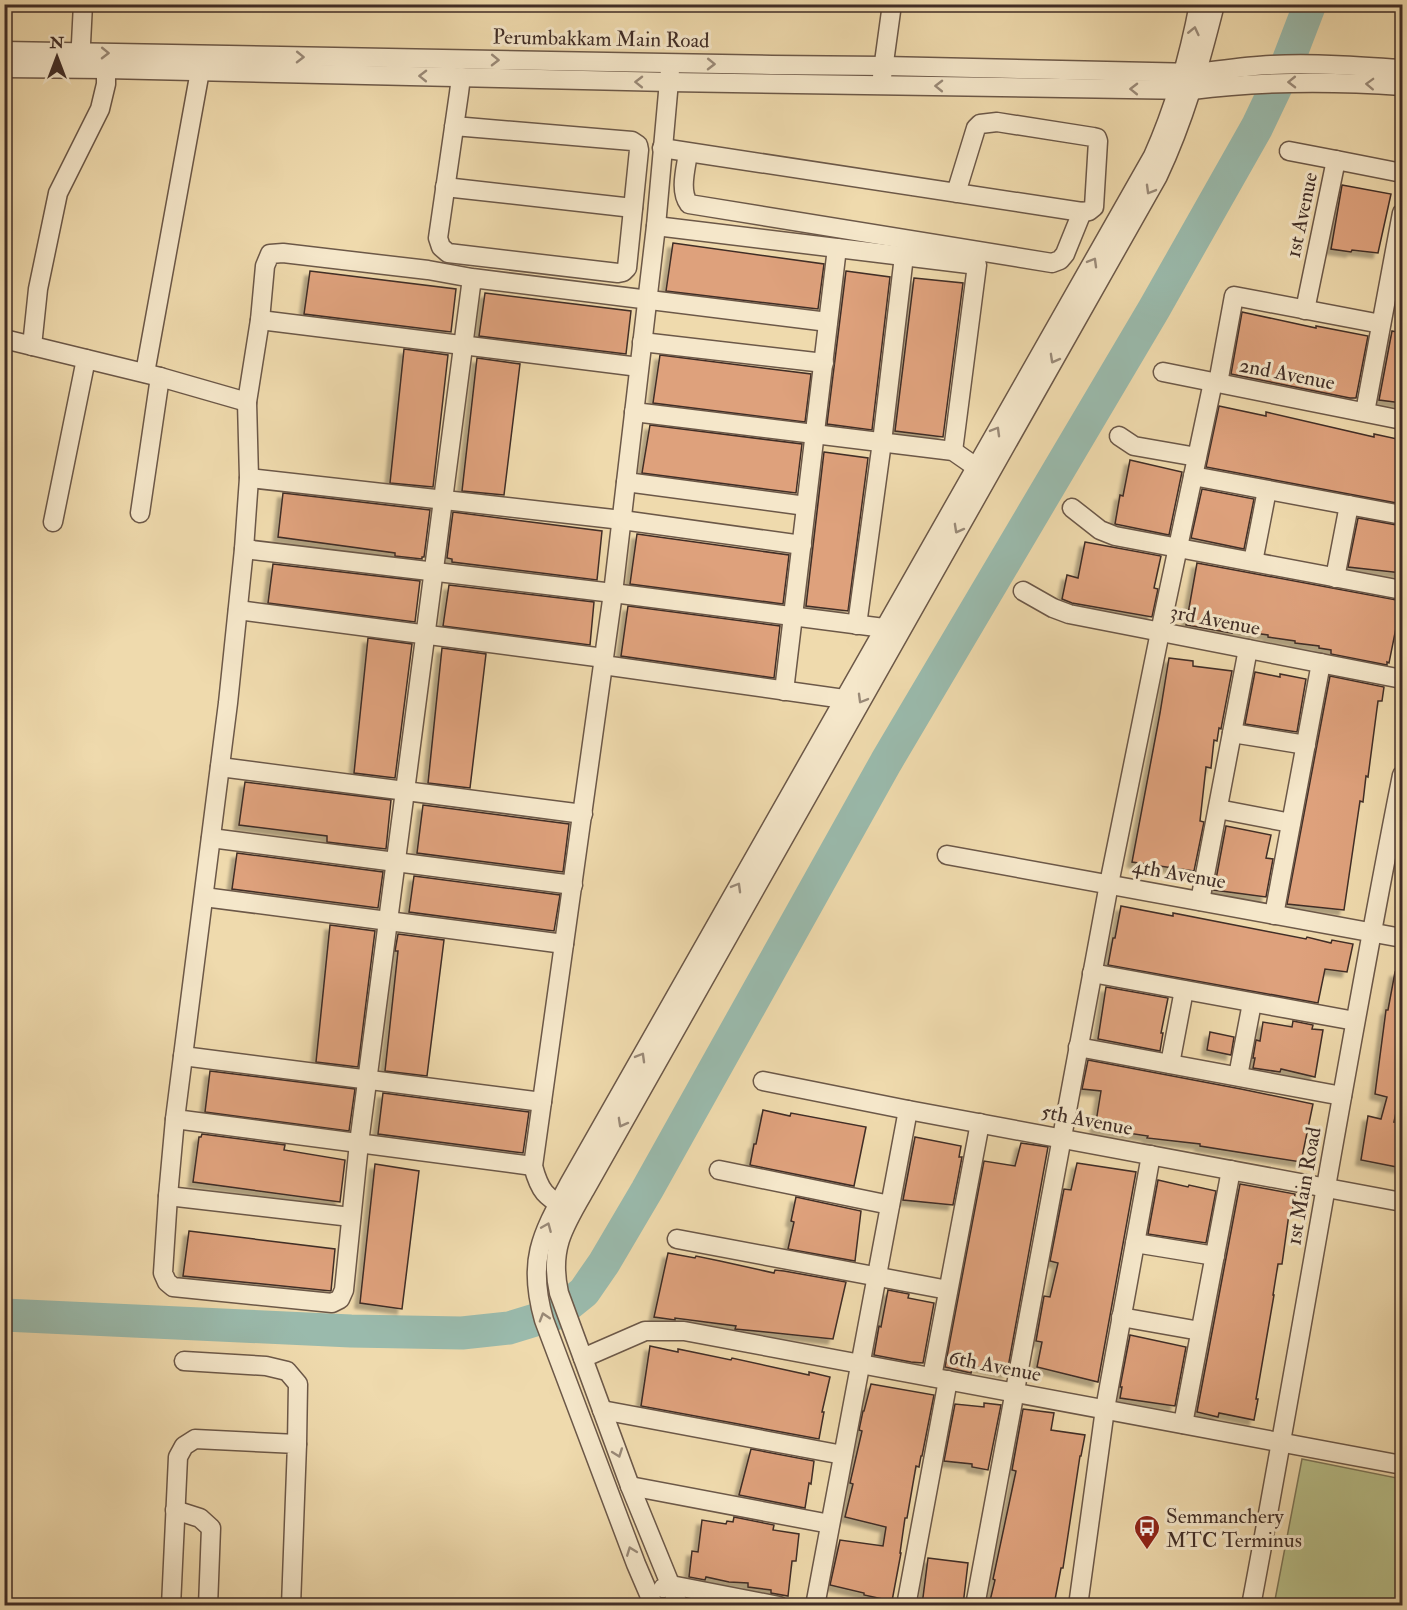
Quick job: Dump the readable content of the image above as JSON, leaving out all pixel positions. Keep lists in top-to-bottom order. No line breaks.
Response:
{"streets":{"street":["Perumbakkam Main Road","1st Avenue","2nd Avenue","3rd Avenue","4th Avenue","5th Avenue","1st Main Road","6th Avenue"]},"crossings":[["4th Avenue","1st Main Road"],["5th Avenue","1st Main Road"],["1st Main Road","6th Avenue"]],"places":{"bus stop":["Semmanchery MTC Terminus"]},"north":"top"}
